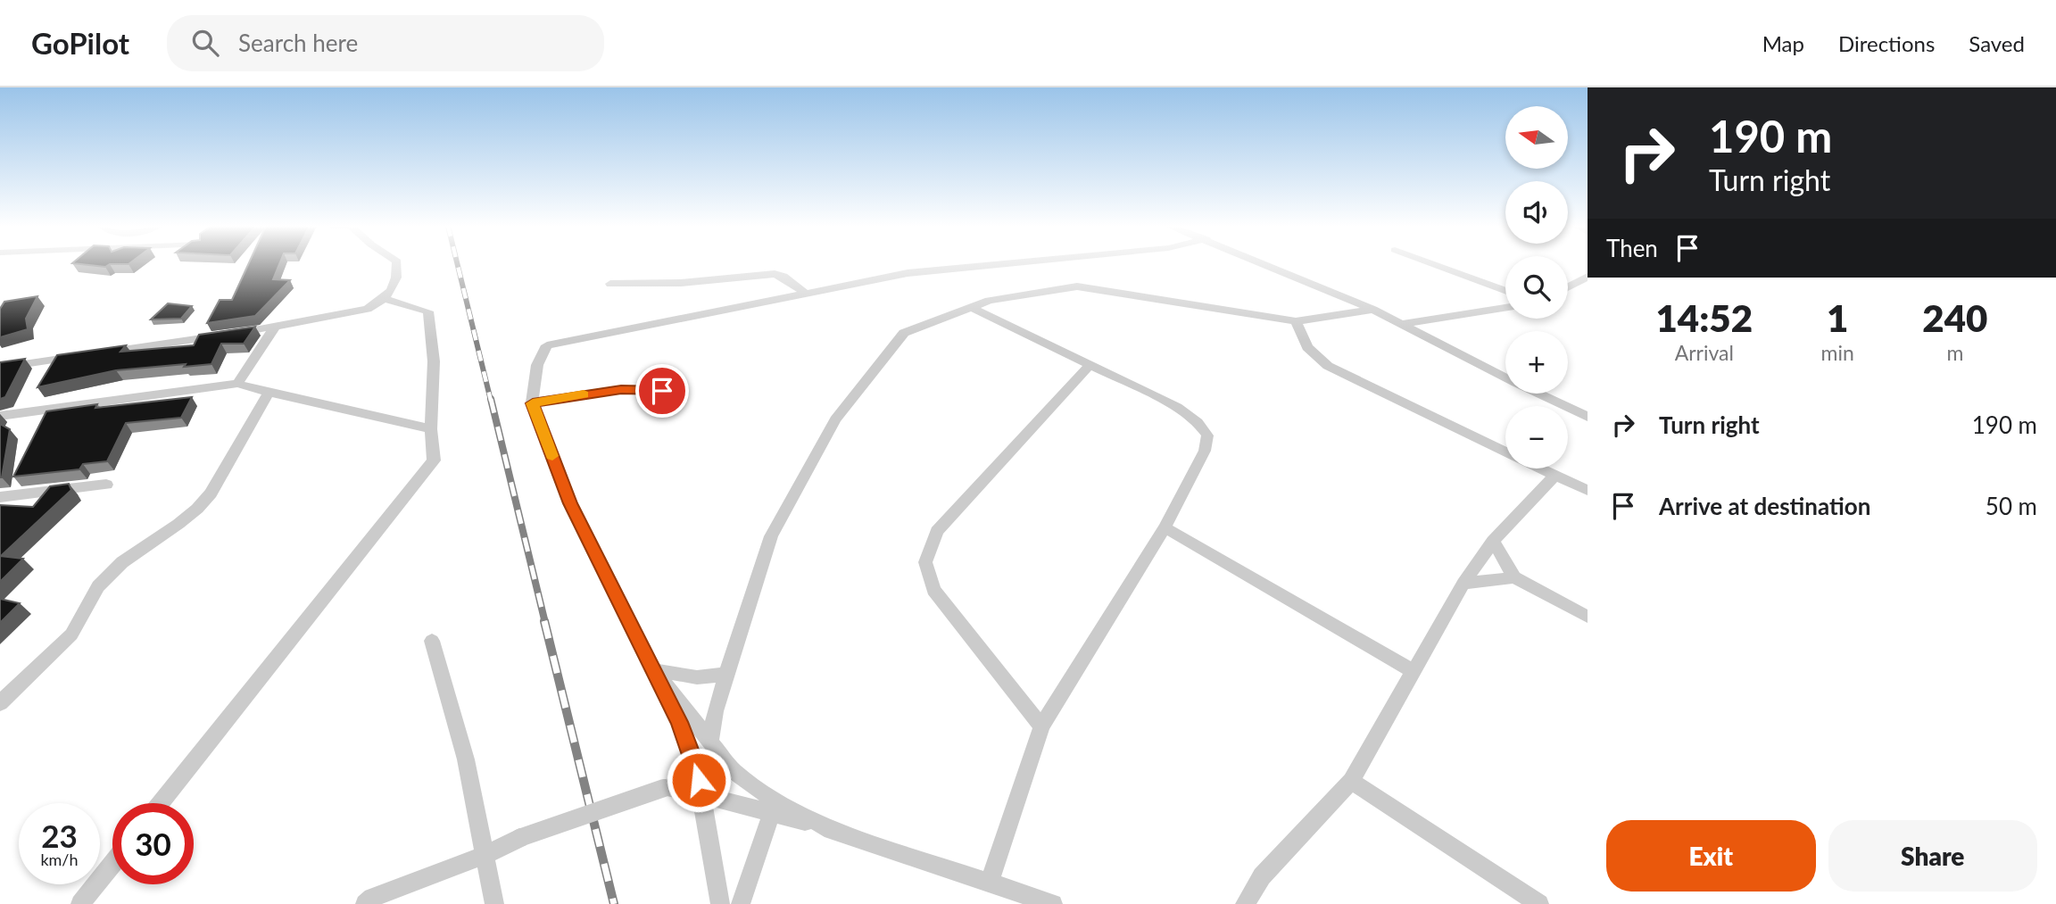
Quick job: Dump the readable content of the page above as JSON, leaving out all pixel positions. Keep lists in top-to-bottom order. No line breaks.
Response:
{"north":"left","page":{"header":"GoPilot","search":"Search here","nav":["Map","Directions","Saved"],"turn":["190 m","Turn right"],"map_buttons":["+","−"],"then":"Then","eta":["14:52","Arrival","1","min","240","m"],"list":[{"name":"Turn right","value":"190 m"},{"name":"Arrive at destination","value":"50 m"}],"speed":"23 km/h","limit":"30","buttons":["Exit","Share"]}}
